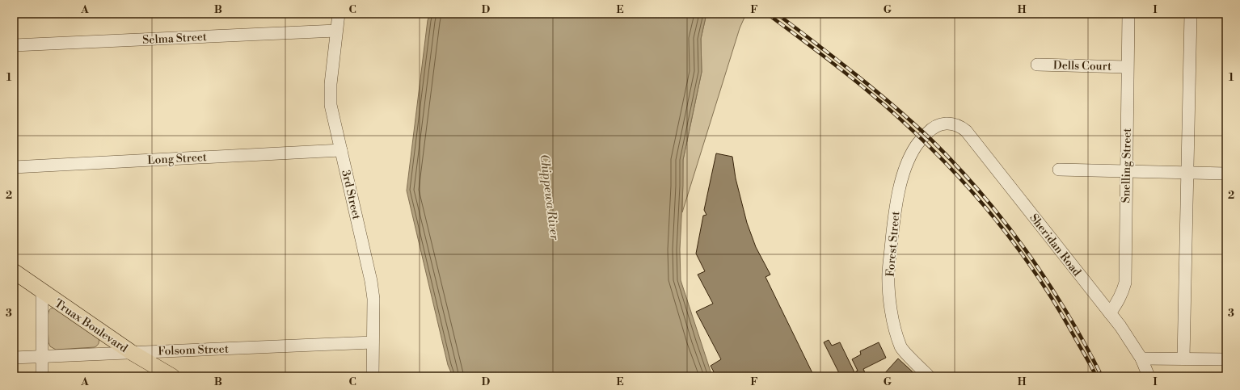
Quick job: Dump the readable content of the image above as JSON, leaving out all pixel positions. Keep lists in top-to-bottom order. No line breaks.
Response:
{"streets":{"main road":["Truax Boulevard"],"street":["Selma Street","Dells Court","Long Street","Snelling Street","3rd Street","Forest Street","Sheridan Road","Folsom Street"]},"crossings":[["Selma Street","3rd Street"],["Dells Court","Snelling Street"],["Long Street","3rd Street"],["Snelling Street","Sheridan Road"],["3rd Street","Folsom Street"],["Forest Street","Sheridan Road"],["Truax Boulevard","Folsom Street"]],"water":["Chippewa River"],"grid":{"columns":["A","B","C","D","E","F","G","H","I"],"rows":["1","2","3"]}}
